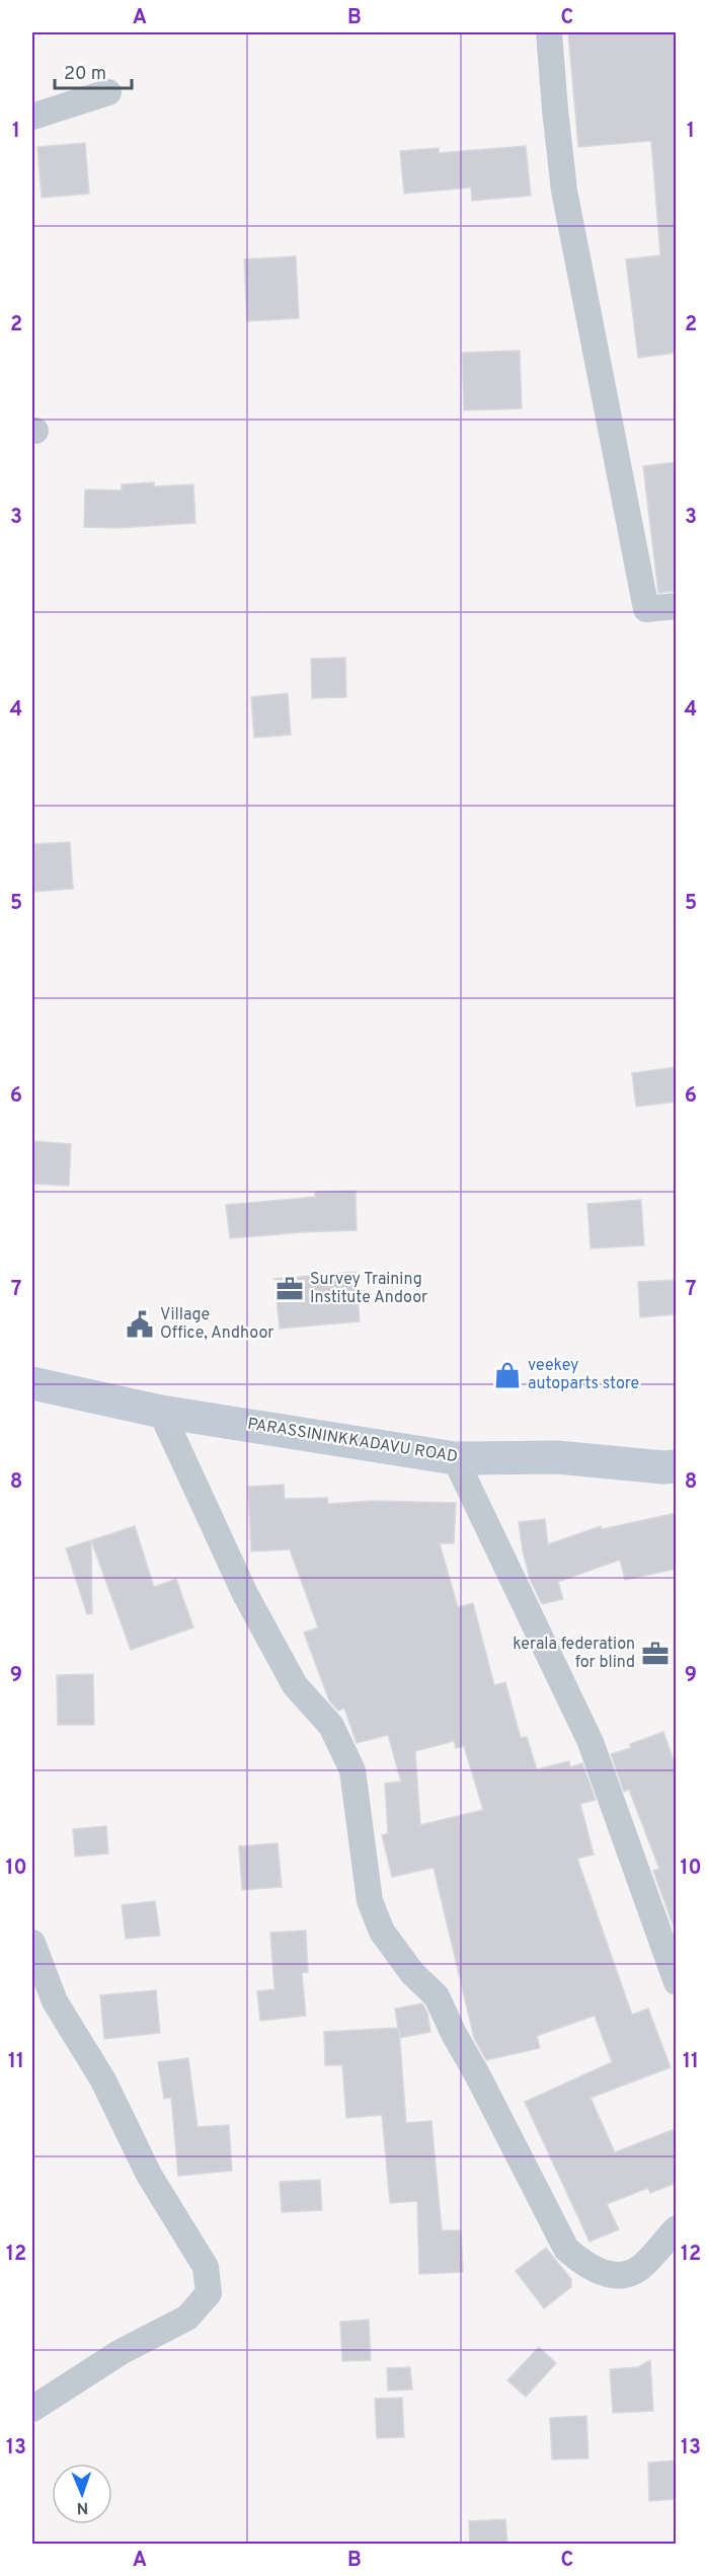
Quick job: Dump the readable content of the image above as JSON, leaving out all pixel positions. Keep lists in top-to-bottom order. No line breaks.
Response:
{"streets":{"main road":["PARASSININKKADAVU ROAD"]},"places":{"office":["Survey Training Institute Andoor","kerala federation for blind"],"public building":["Village Office, Andhoor"],"shop":["veekey autoparts store"]},"scale_bar":"20 m","north":"bottom","grid":{"columns":["A","B","C"],"rows":["1","2","3","4","5","6","7","8","9","10","11","12","13"]}}
